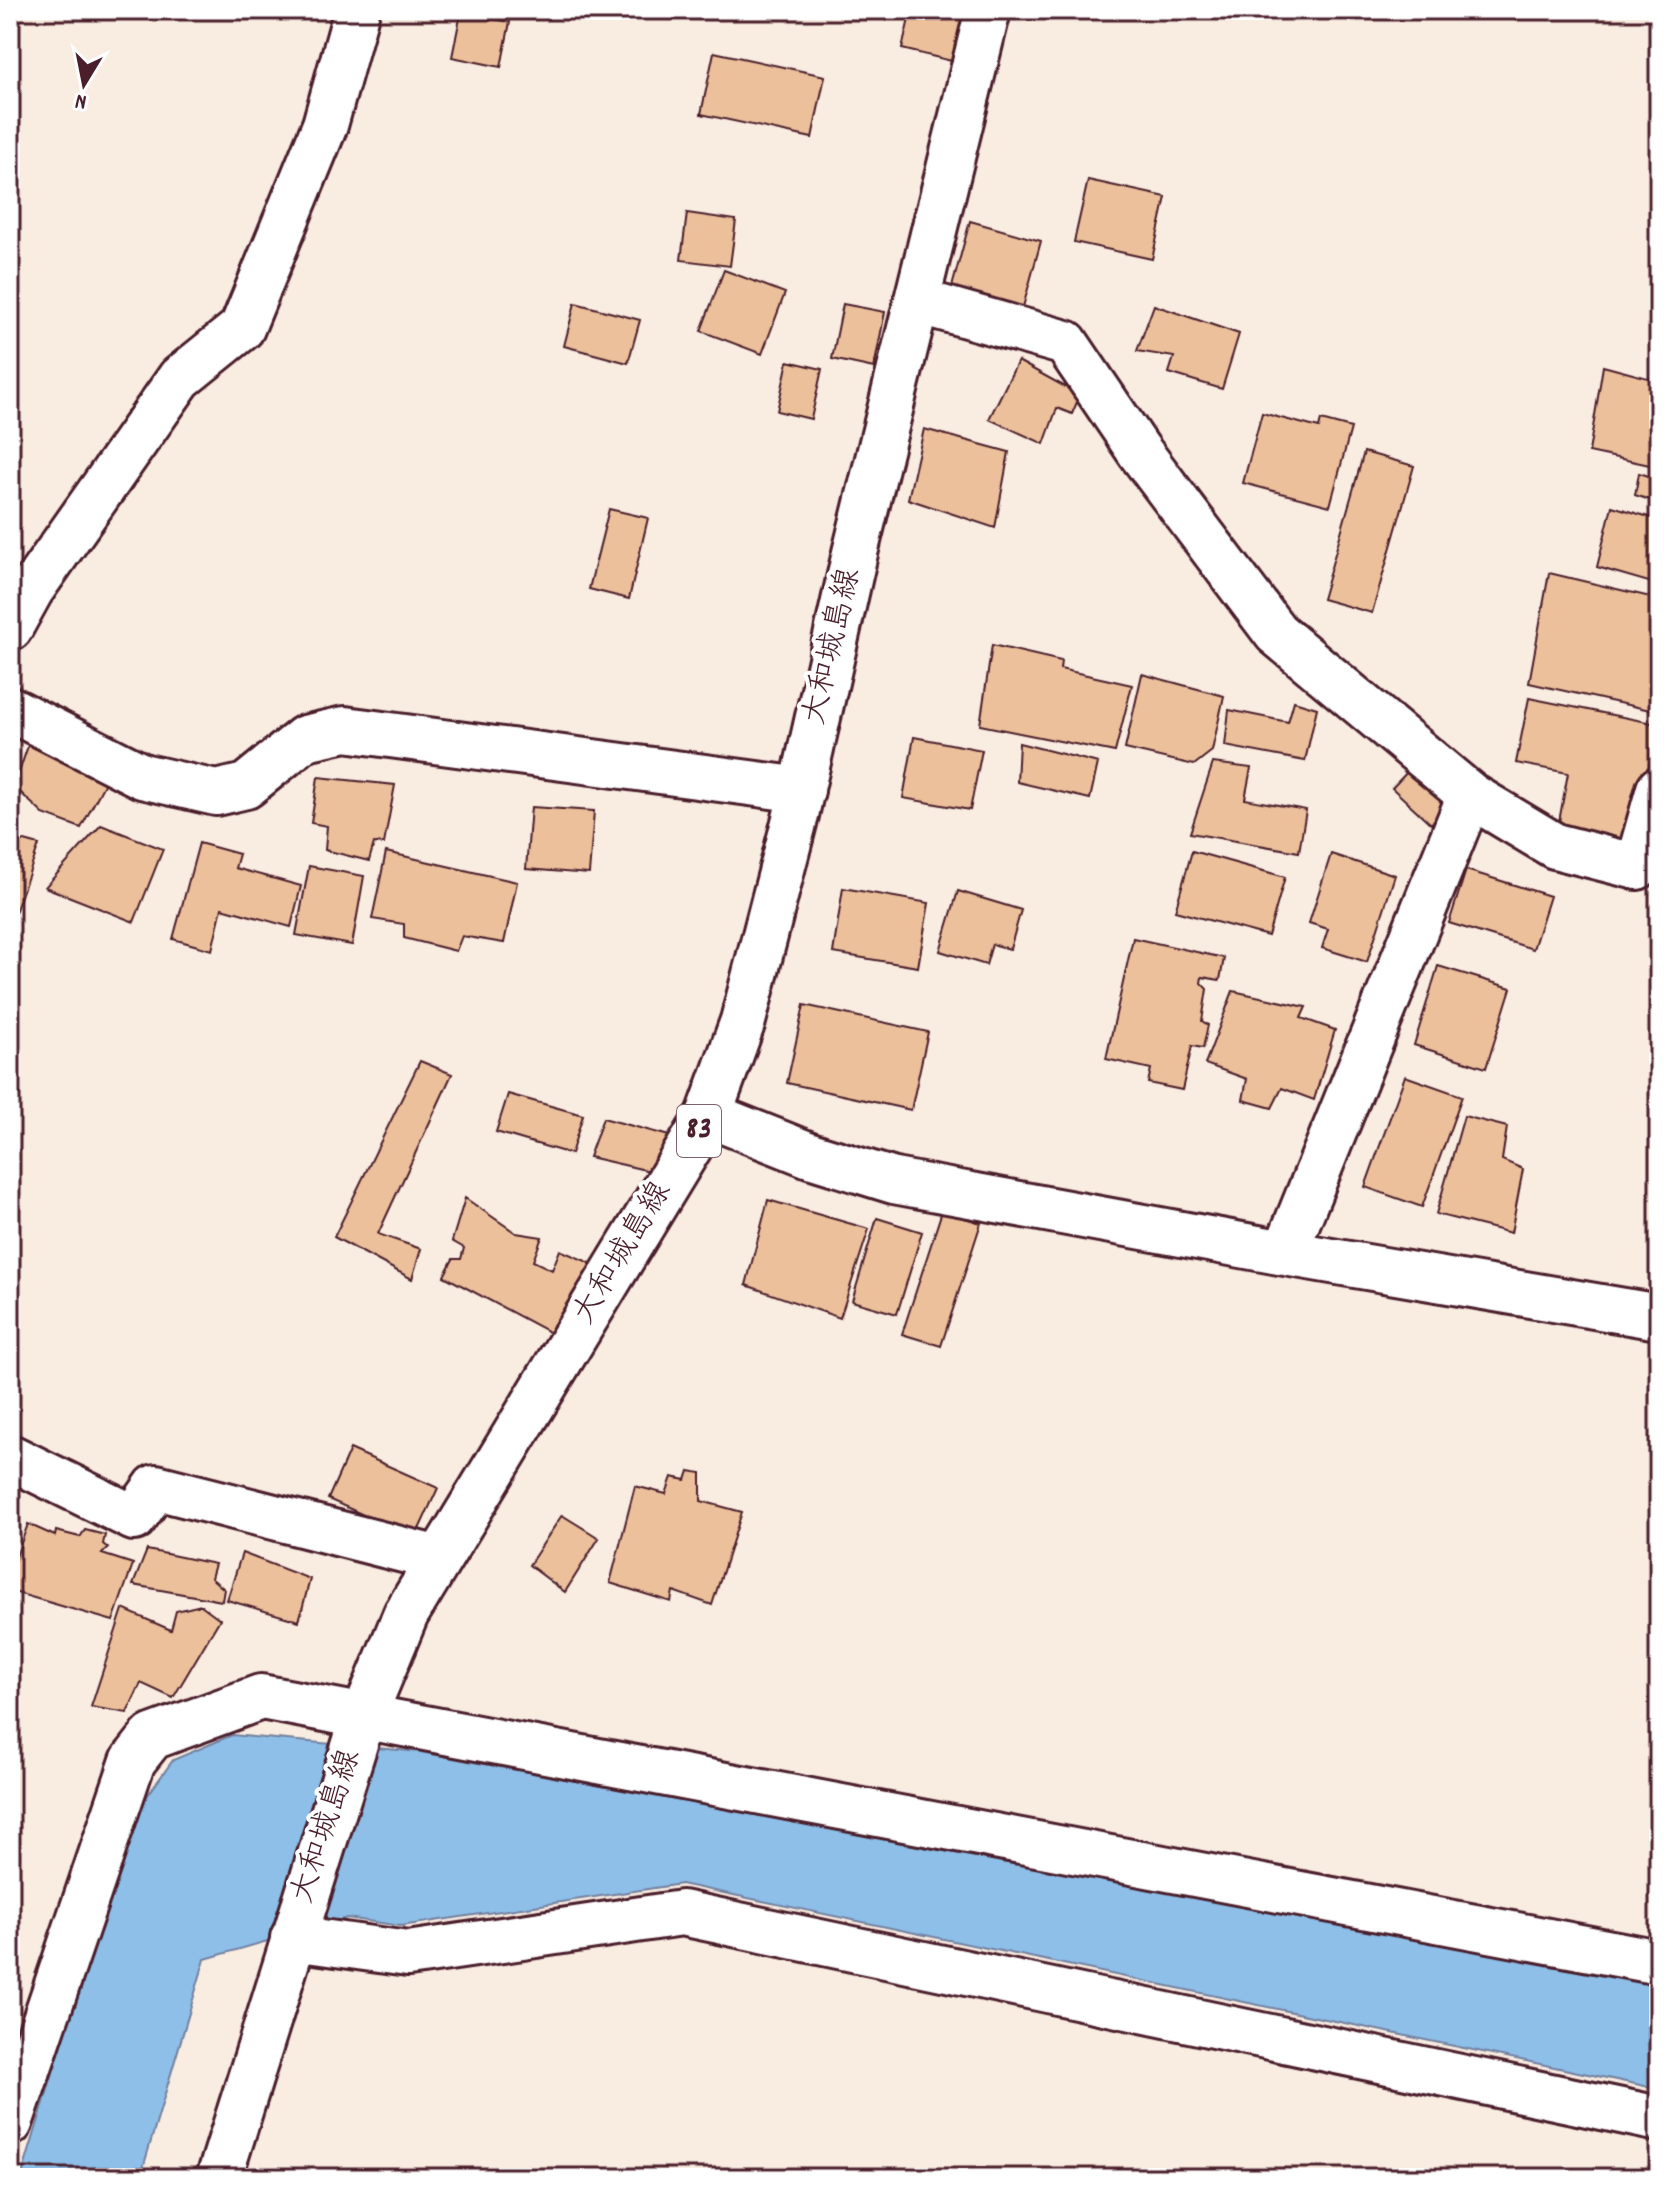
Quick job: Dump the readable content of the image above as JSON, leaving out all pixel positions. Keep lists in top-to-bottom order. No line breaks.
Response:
{"streets":{"street":["大和城島線","83"]},"north":"bottom"}
